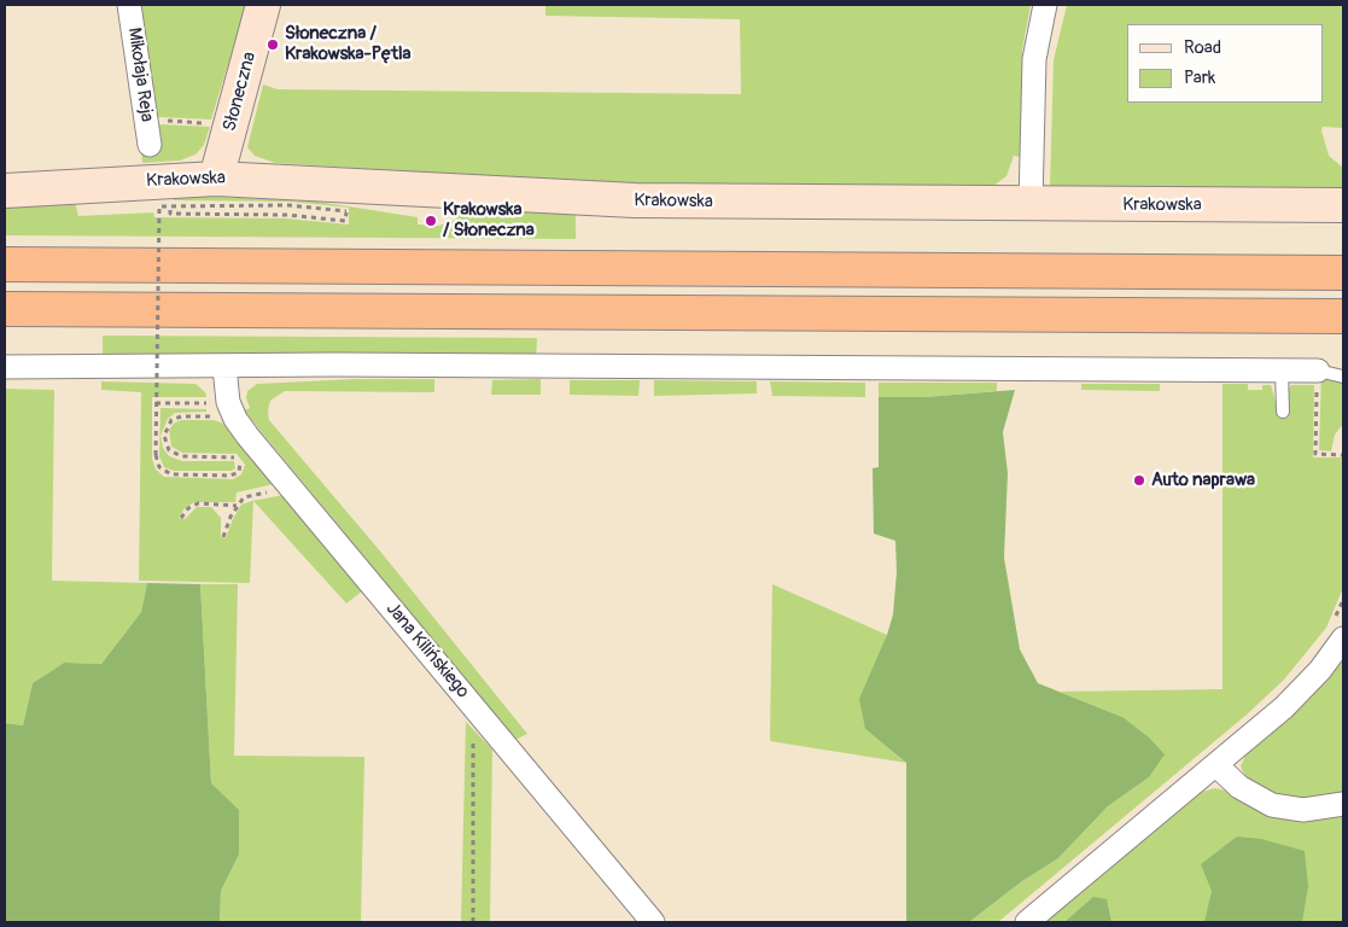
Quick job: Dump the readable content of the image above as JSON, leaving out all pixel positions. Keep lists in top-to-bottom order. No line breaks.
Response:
{"streets":{"street":["Mikołaja Reja","Słoneczna","Krakowska","Jana Kilińskiego"]},"crossings":[["Słoneczna","Krakowska"]],"places":["Słoneczna / Krakowska-Pętla","Krakowska / Słoneczna","Auto naprawa"],"legend":["Road","Park"]}
